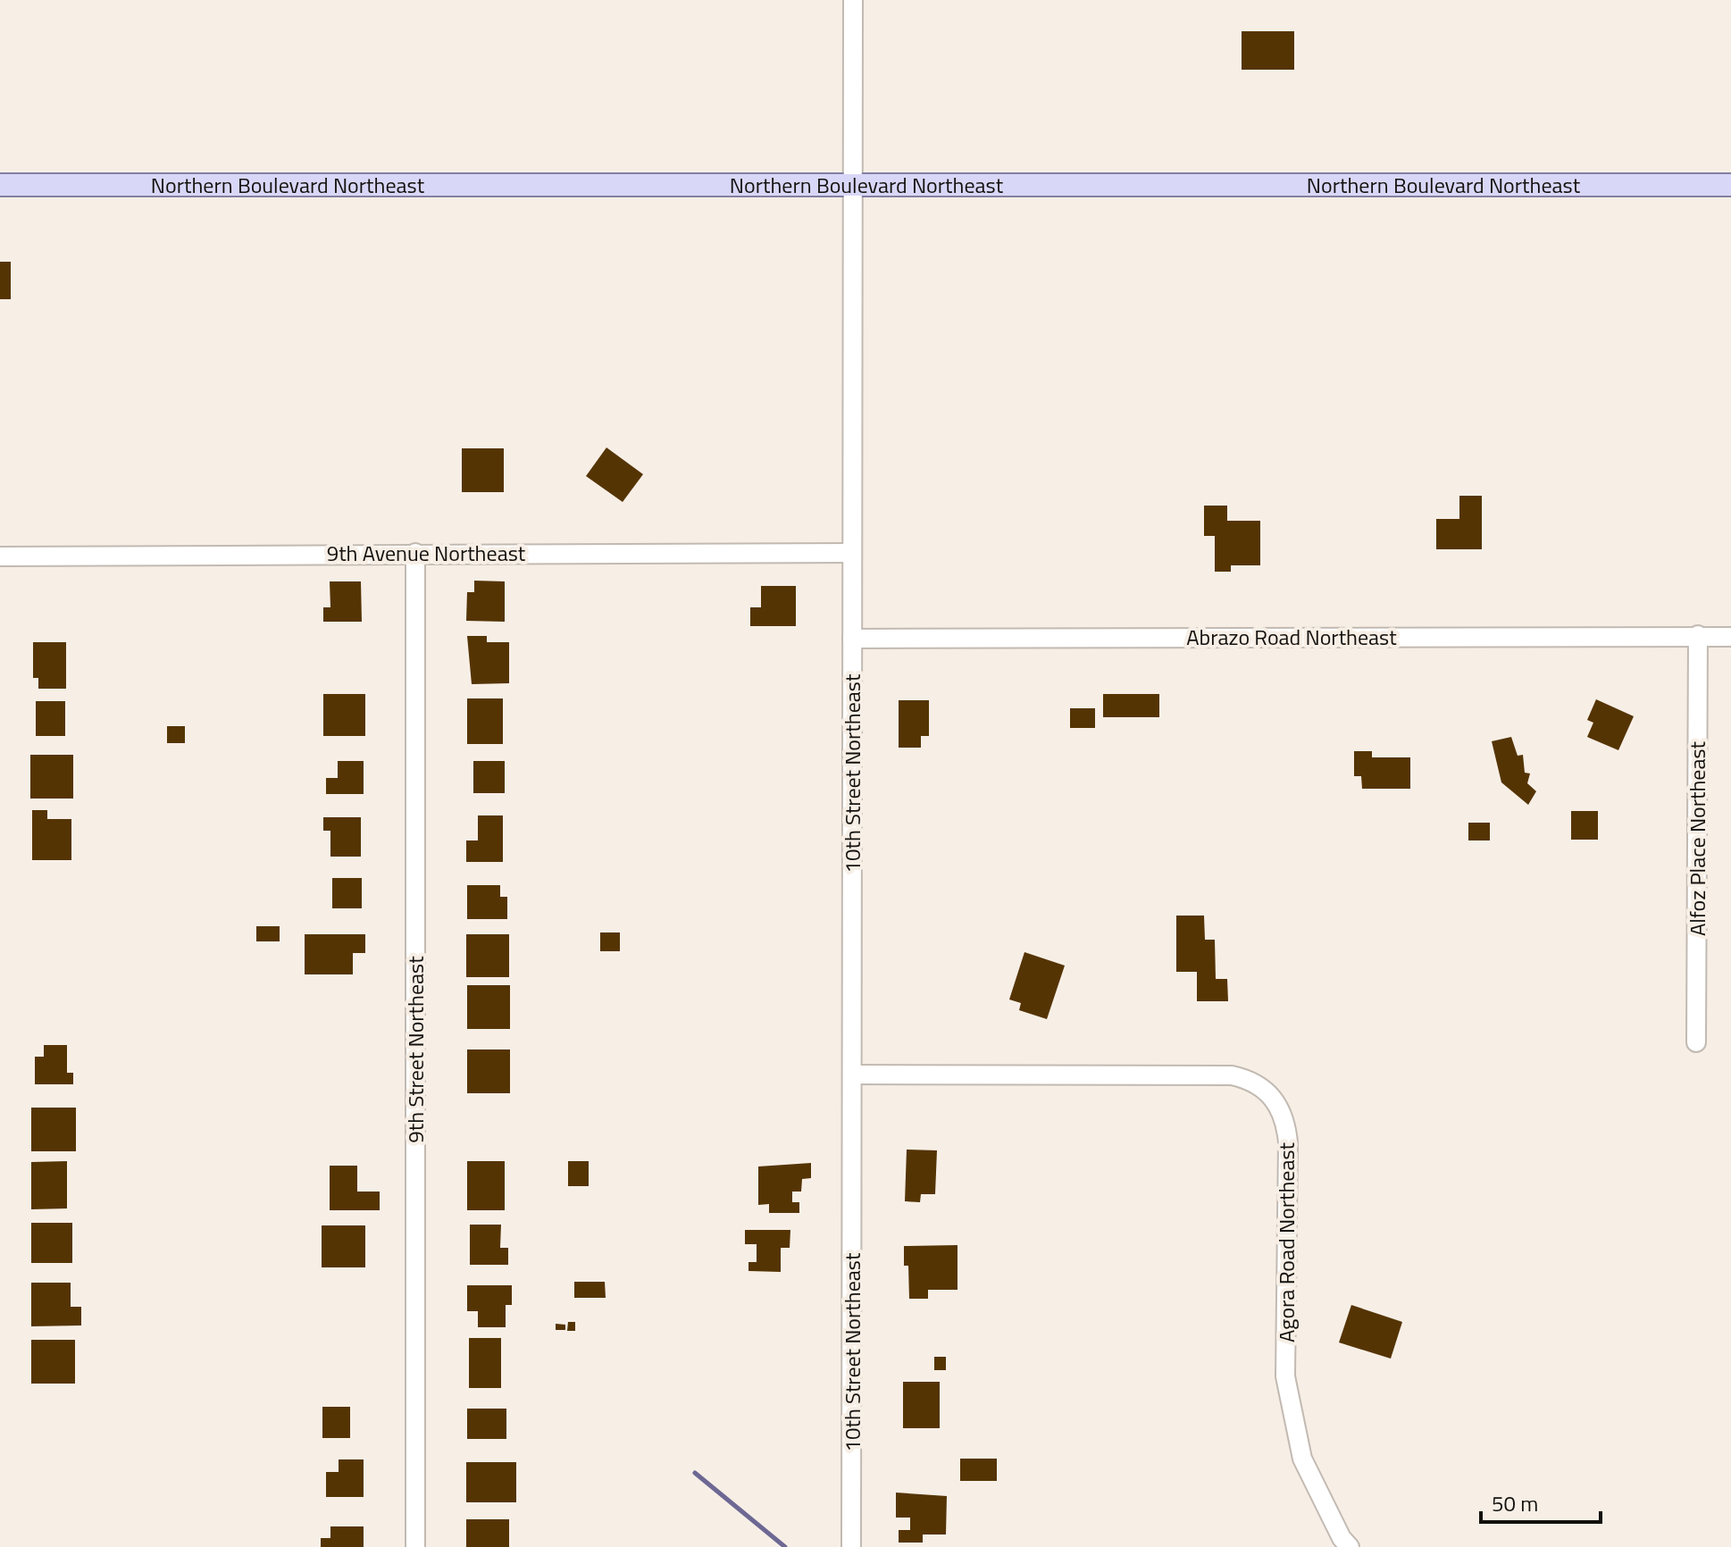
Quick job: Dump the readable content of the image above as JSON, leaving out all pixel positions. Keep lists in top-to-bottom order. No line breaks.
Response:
{"streets":{"main road":["Northern Boulevard Northeast"],"street":["9th Avenue Northeast","Abrazo Road Northeast","10th Street Northeast","Alfoz Place Northeast","9th Street Northeast","Agora Road Northeast"]},"crossings":[["Northern Boulevard Northeast","10th Street Northeast"],["9th Avenue Northeast","10th Street Northeast"],["9th Avenue Northeast","9th Street Northeast"],["Abrazo Road Northeast","10th Street Northeast"],["Abrazo Road Northeast","Alfoz Place Northeast"],["10th Street Northeast","Agora Road Northeast"]],"scale_bar":"50 m"}
